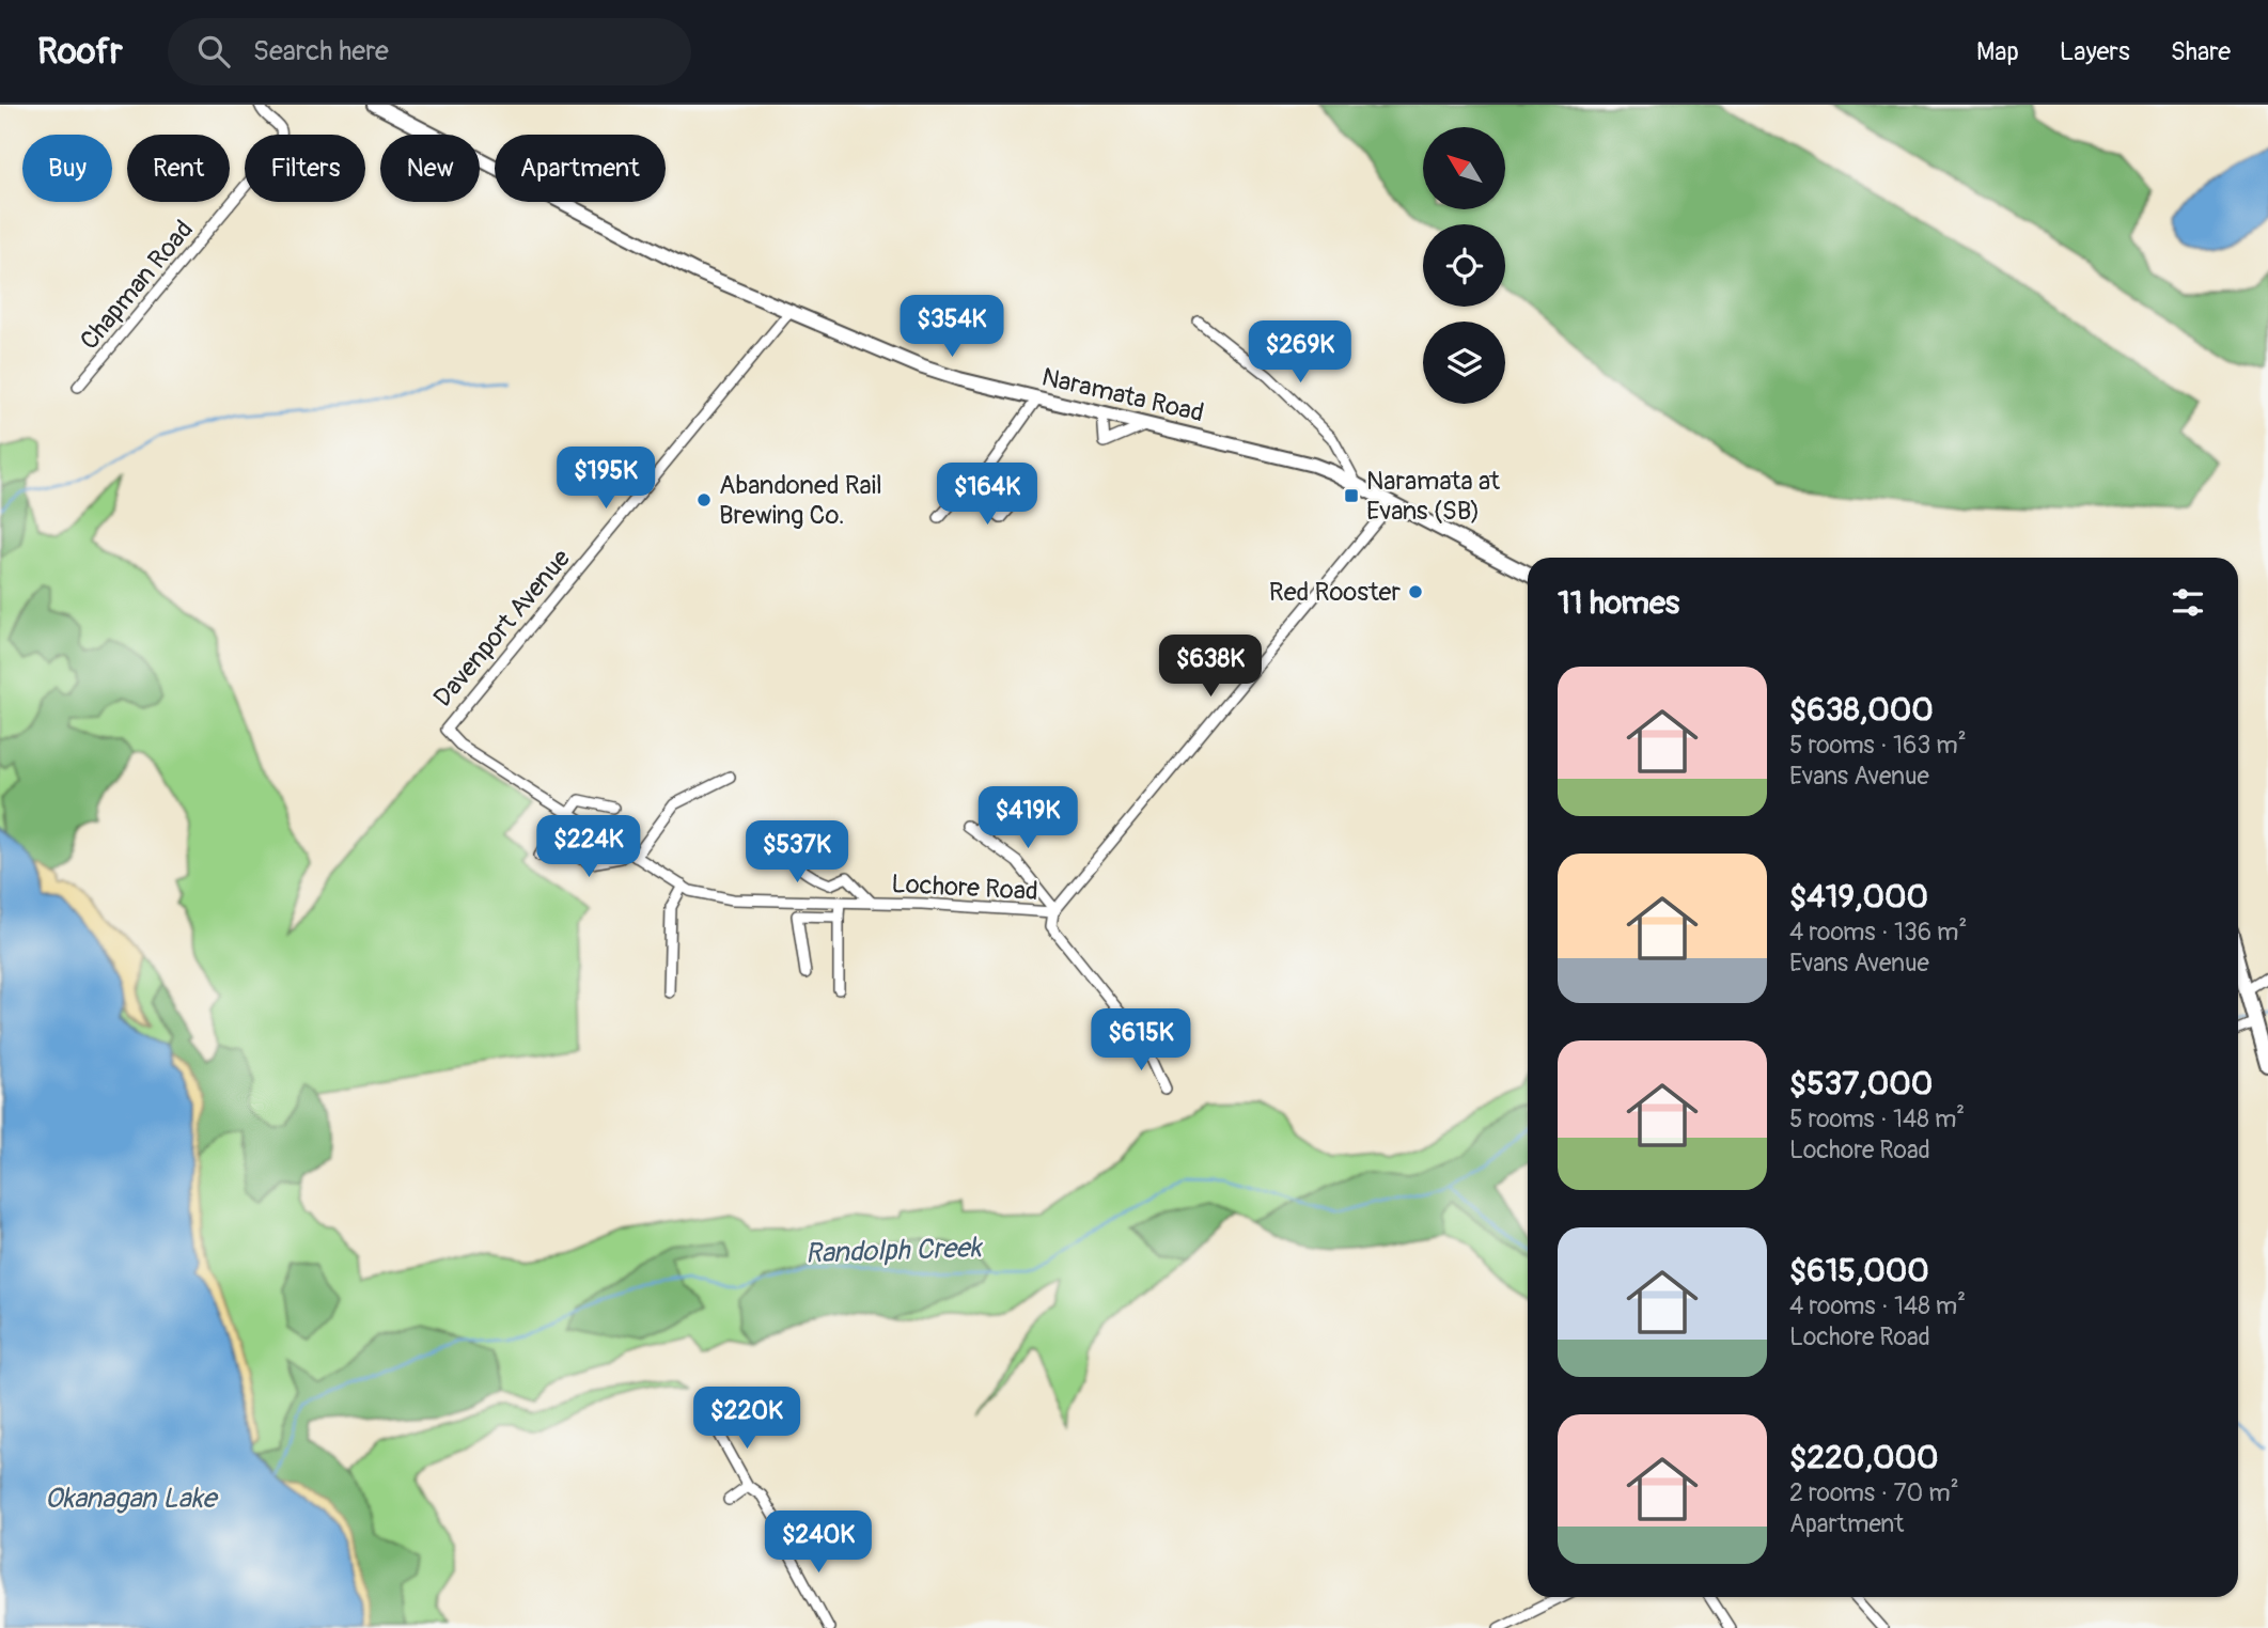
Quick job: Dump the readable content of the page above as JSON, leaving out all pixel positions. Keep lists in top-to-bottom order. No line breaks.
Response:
{"streets":{"main road":["Naramata Road"],"street":["Chapman Road","Davenport Avenue","Lochore Road"]},"crossings":[["Naramata Road","Davenport Avenue"],["Davenport Avenue","Lochore Road"]],"water":["Randolph Creek","Okanagan Lake"],"places":{"transit":["Naramata at Evans (SB)"],"other":["Abandoned Rail Brewing Co.","Red Rooster"]},"north":"top left","page":{"header":"Roofr","search":"Search here","nav":["Map","Layers","Share"],"chip":["Buy","Rent","Filters","New","Apartment"],"price":["$354K","$269K","$195K","$164K","$638K","$419K","$224K","$537K","$615K","$220K","$240K"],"heading":"11 homes","list":[{"name":"$638,000","note":"5 rooms · 163 m² · Evans Avenue"},{"name":"$419,000","note":"4 rooms · 136 m² · Evans Avenue"},{"name":"$537,000","note":"5 rooms · 148 m² · Lochore Road"},{"name":"$615,000","note":"4 rooms · 148 m² · Lochore Road"},{"name":"$220,000","note":"2 rooms · 70 m² · Apartment"}]}}
